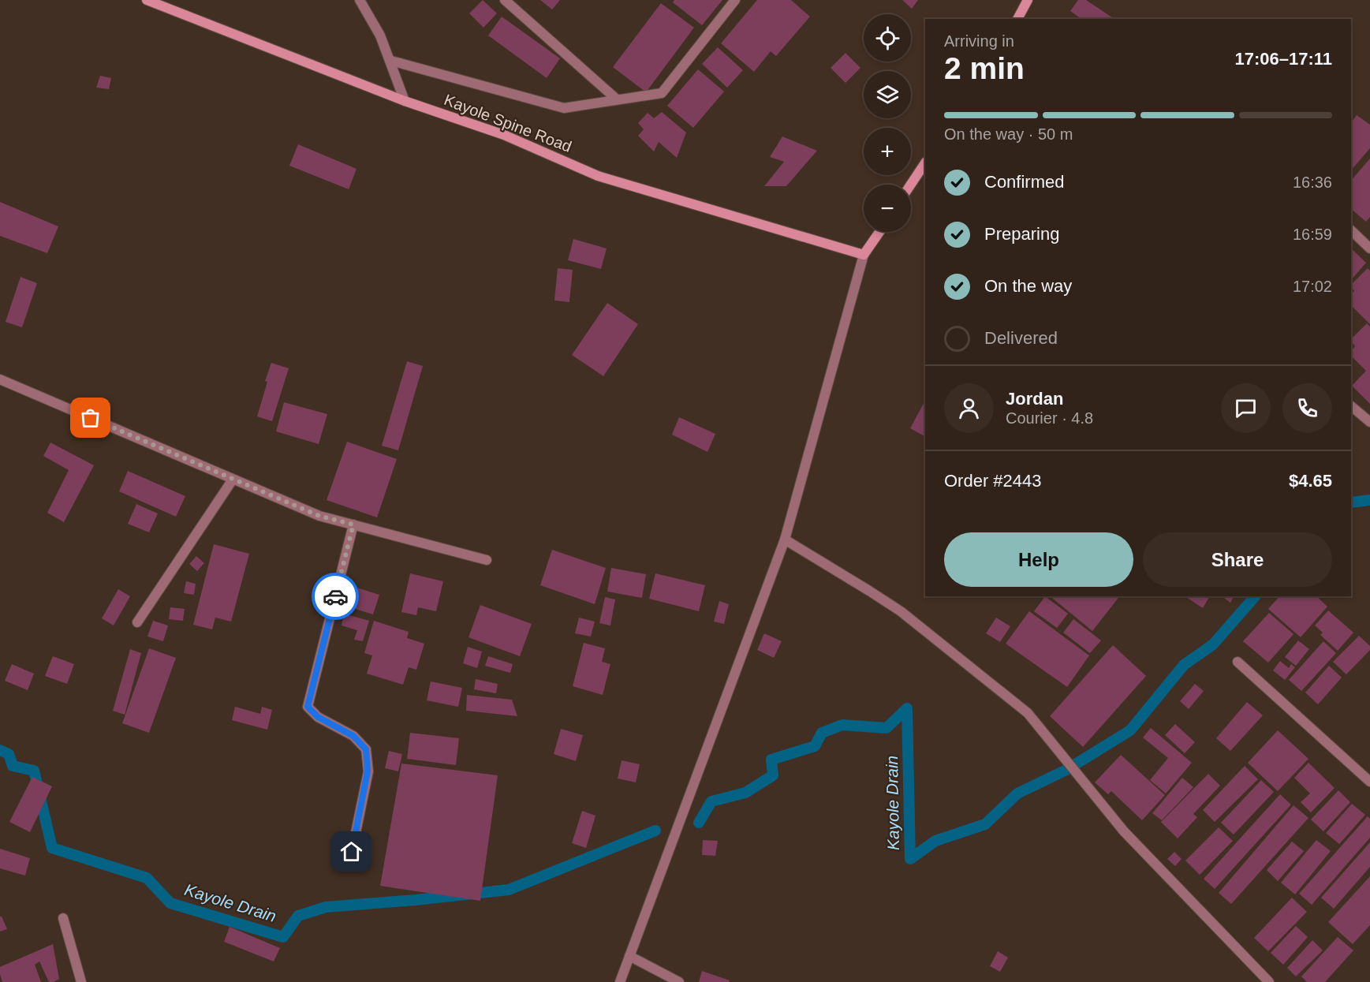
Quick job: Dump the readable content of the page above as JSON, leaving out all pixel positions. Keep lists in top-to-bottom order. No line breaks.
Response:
{"streets":{"main road":["Kayole Spine Road"]},"water":["Kayole Drain"],"page":{"map_buttons":["+","−"],"heading":["2 min","Arriving in","17:06–17:11"],"panel":["Jordan","Courier · 4.8","Order #2443","$4.65"],"bar":"On the way · 50 m","list":[["Confirmed","16:36"],["Preparing","16:59"],["On the way","17:02"],"Delivered"],"buttons":["Help","Share"]}}
